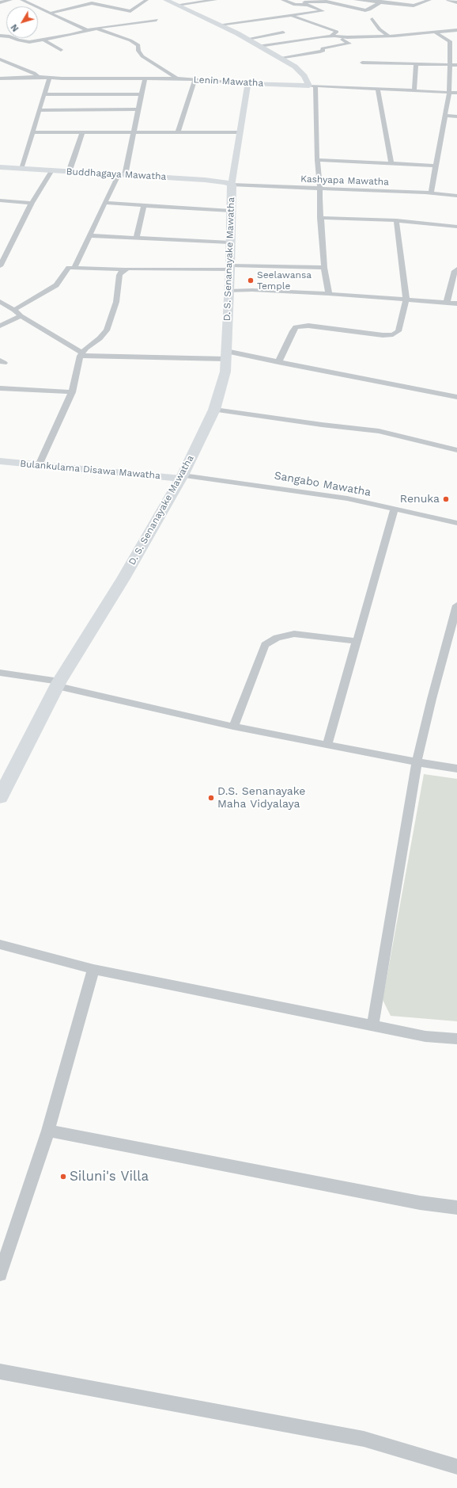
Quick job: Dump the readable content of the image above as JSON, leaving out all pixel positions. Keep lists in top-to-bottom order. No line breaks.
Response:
{"streets":{"main road":["Lenin Mawatha","Buddhagaya Mawatha","D. S. Senanayake Mawatha","Bulankulama Disawa Mawatha"],"street":["Kashyapa Mawatha","Sangabo Mawatha"]},"crossings":[["Lenin Mawatha","D. S. Senanayake Mawatha"],["Buddhagaya Mawatha","Kashyapa Mawatha"],["Buddhagaya Mawatha","D. S. Senanayake Mawatha"],["Kashyapa Mawatha","D. S. Senanayake Mawatha"],["D. S. Senanayake Mawatha","Bulankulama Disawa Mawatha"],["D. S. Senanayake Mawatha","Sangabo Mawatha"],["Bulankulama Disawa Mawatha","Sangabo Mawatha"]],"places":["Seelawansa Temple","Renuka","D.S. Senanayake Maha Vidyalaya","Siluni's Villa"],"north":"bottom left"}
